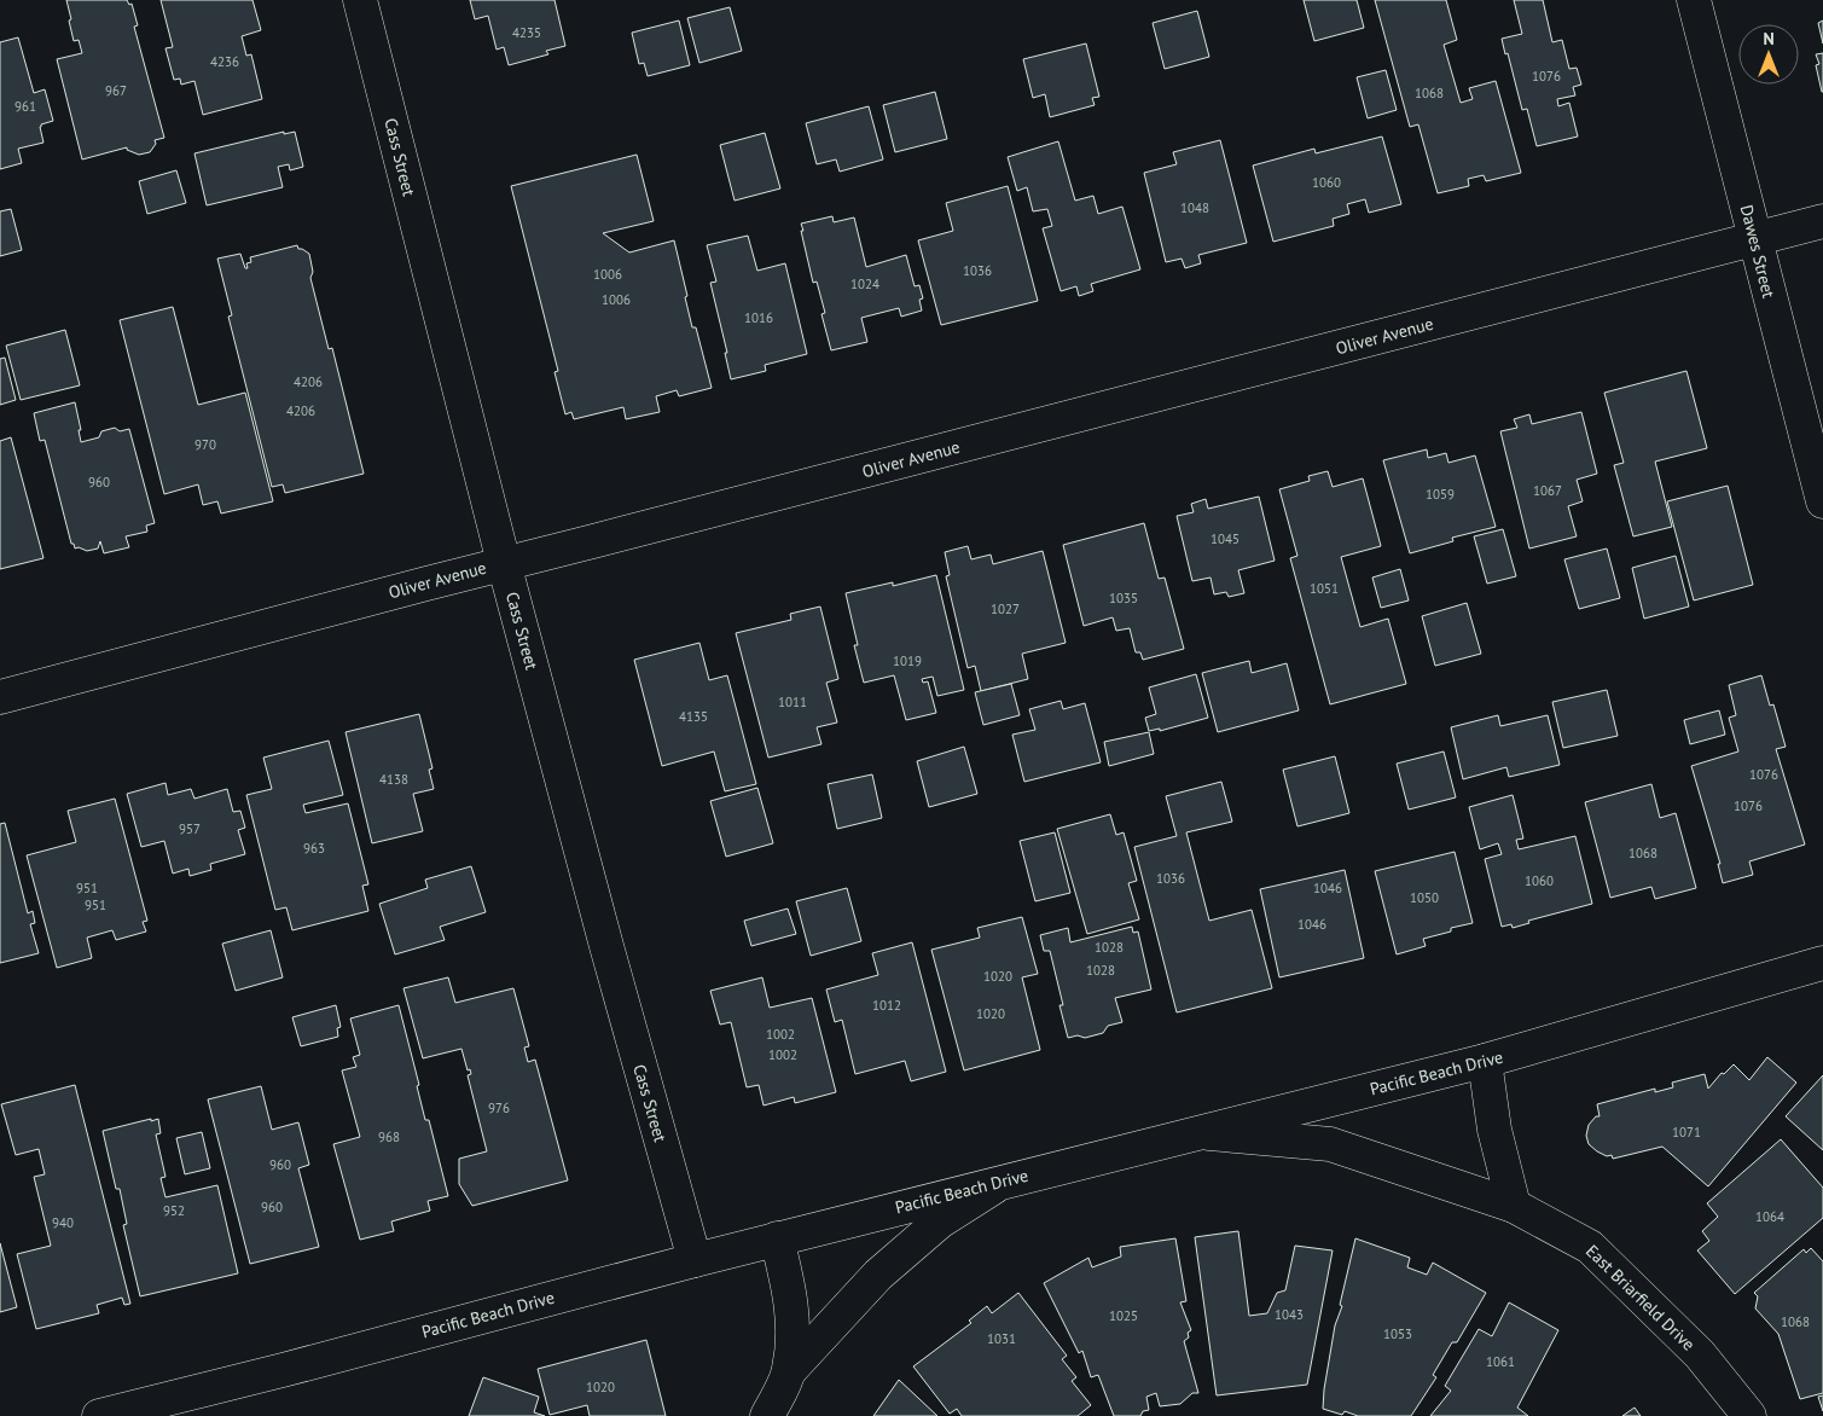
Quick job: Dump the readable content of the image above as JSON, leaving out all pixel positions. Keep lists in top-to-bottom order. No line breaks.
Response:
{"streets":{"street":["Cass Street","Dawes Street","Oliver Avenue","Pacific Beach Drive","East Briarfield Drive"]},"crossings":[["Cass Street","Oliver Avenue"],["Cass Street","Pacific Beach Drive"],["Dawes Street","Oliver Avenue"],["Pacific Beach Drive","East Briarfield Drive"]],"house_numbers":["4235","4236","1076","967","1068","961","1060","1048","1036","1006","1024","1006","1016","4206","4206","970","960","1067","1059","1045","1051","1035","1027","1019","1011","4135","1076","4138","1076","957","963","1068","1036","1060","951","1046","1050","951","1046","1028","1028","1020","1012","1020","1002","1002","976","1071","968","960","960","952","1064","940","1043","1025","1068","1053","1031","1061","1020"],"north":"top"}
